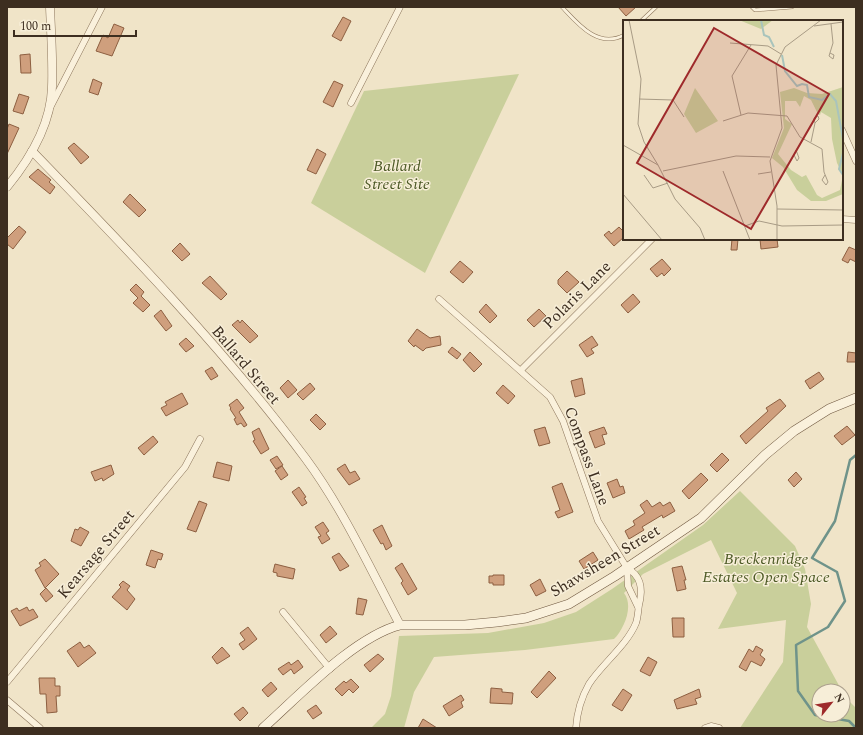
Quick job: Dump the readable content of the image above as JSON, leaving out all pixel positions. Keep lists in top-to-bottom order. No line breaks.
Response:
{"streets":{"main road":["Shawsheen Street"],"street":["Polaris Lane","Ballard Street","Compass Lane","Kearsage Street"]},"crossings":[["Polaris Lane","Compass Lane"],["Ballard Street","Shawsheen Street"],["Compass Lane","Shawsheen Street"]],"parks":["Ballard Street Site","Breckenridge Estates Open Space"],"scale_bar":"100 m","north":"top right"}
